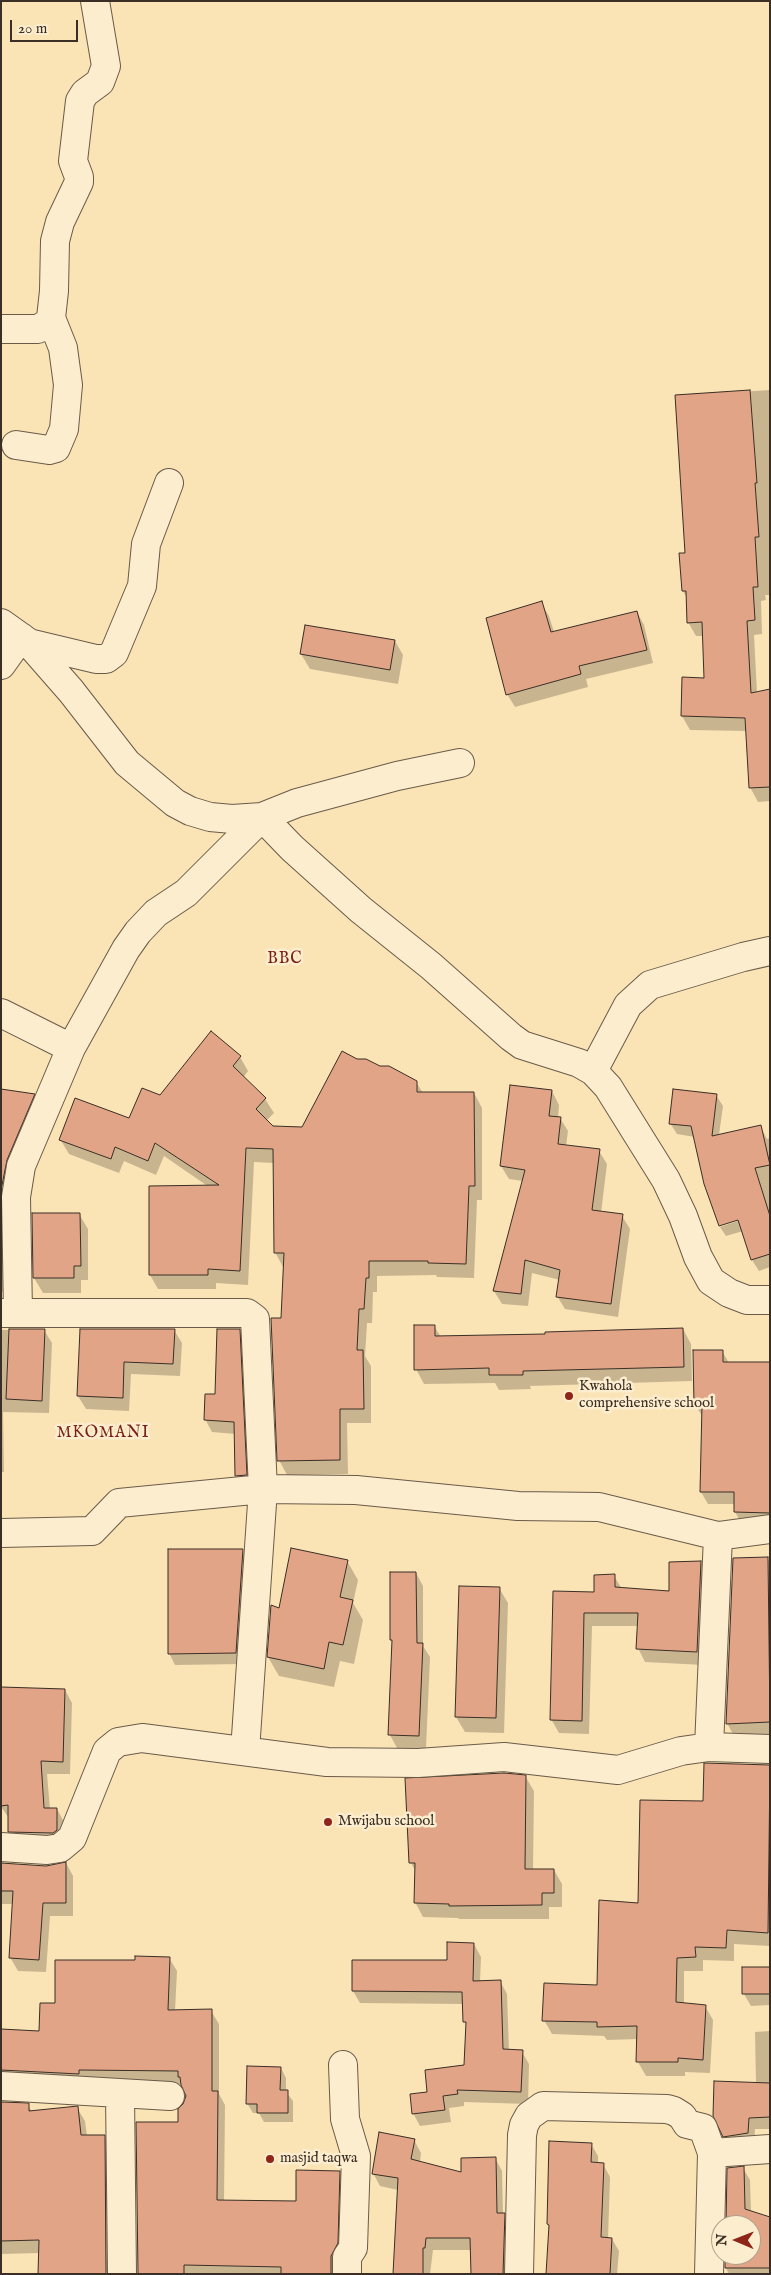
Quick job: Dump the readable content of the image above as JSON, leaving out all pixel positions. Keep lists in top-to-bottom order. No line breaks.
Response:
{"districts":["BBC","MKOMANI"],"places":["Kwahola comprehensive school","Mwijabu school","masjid taqwa"],"scale_bar":"20 m","north":"left"}
